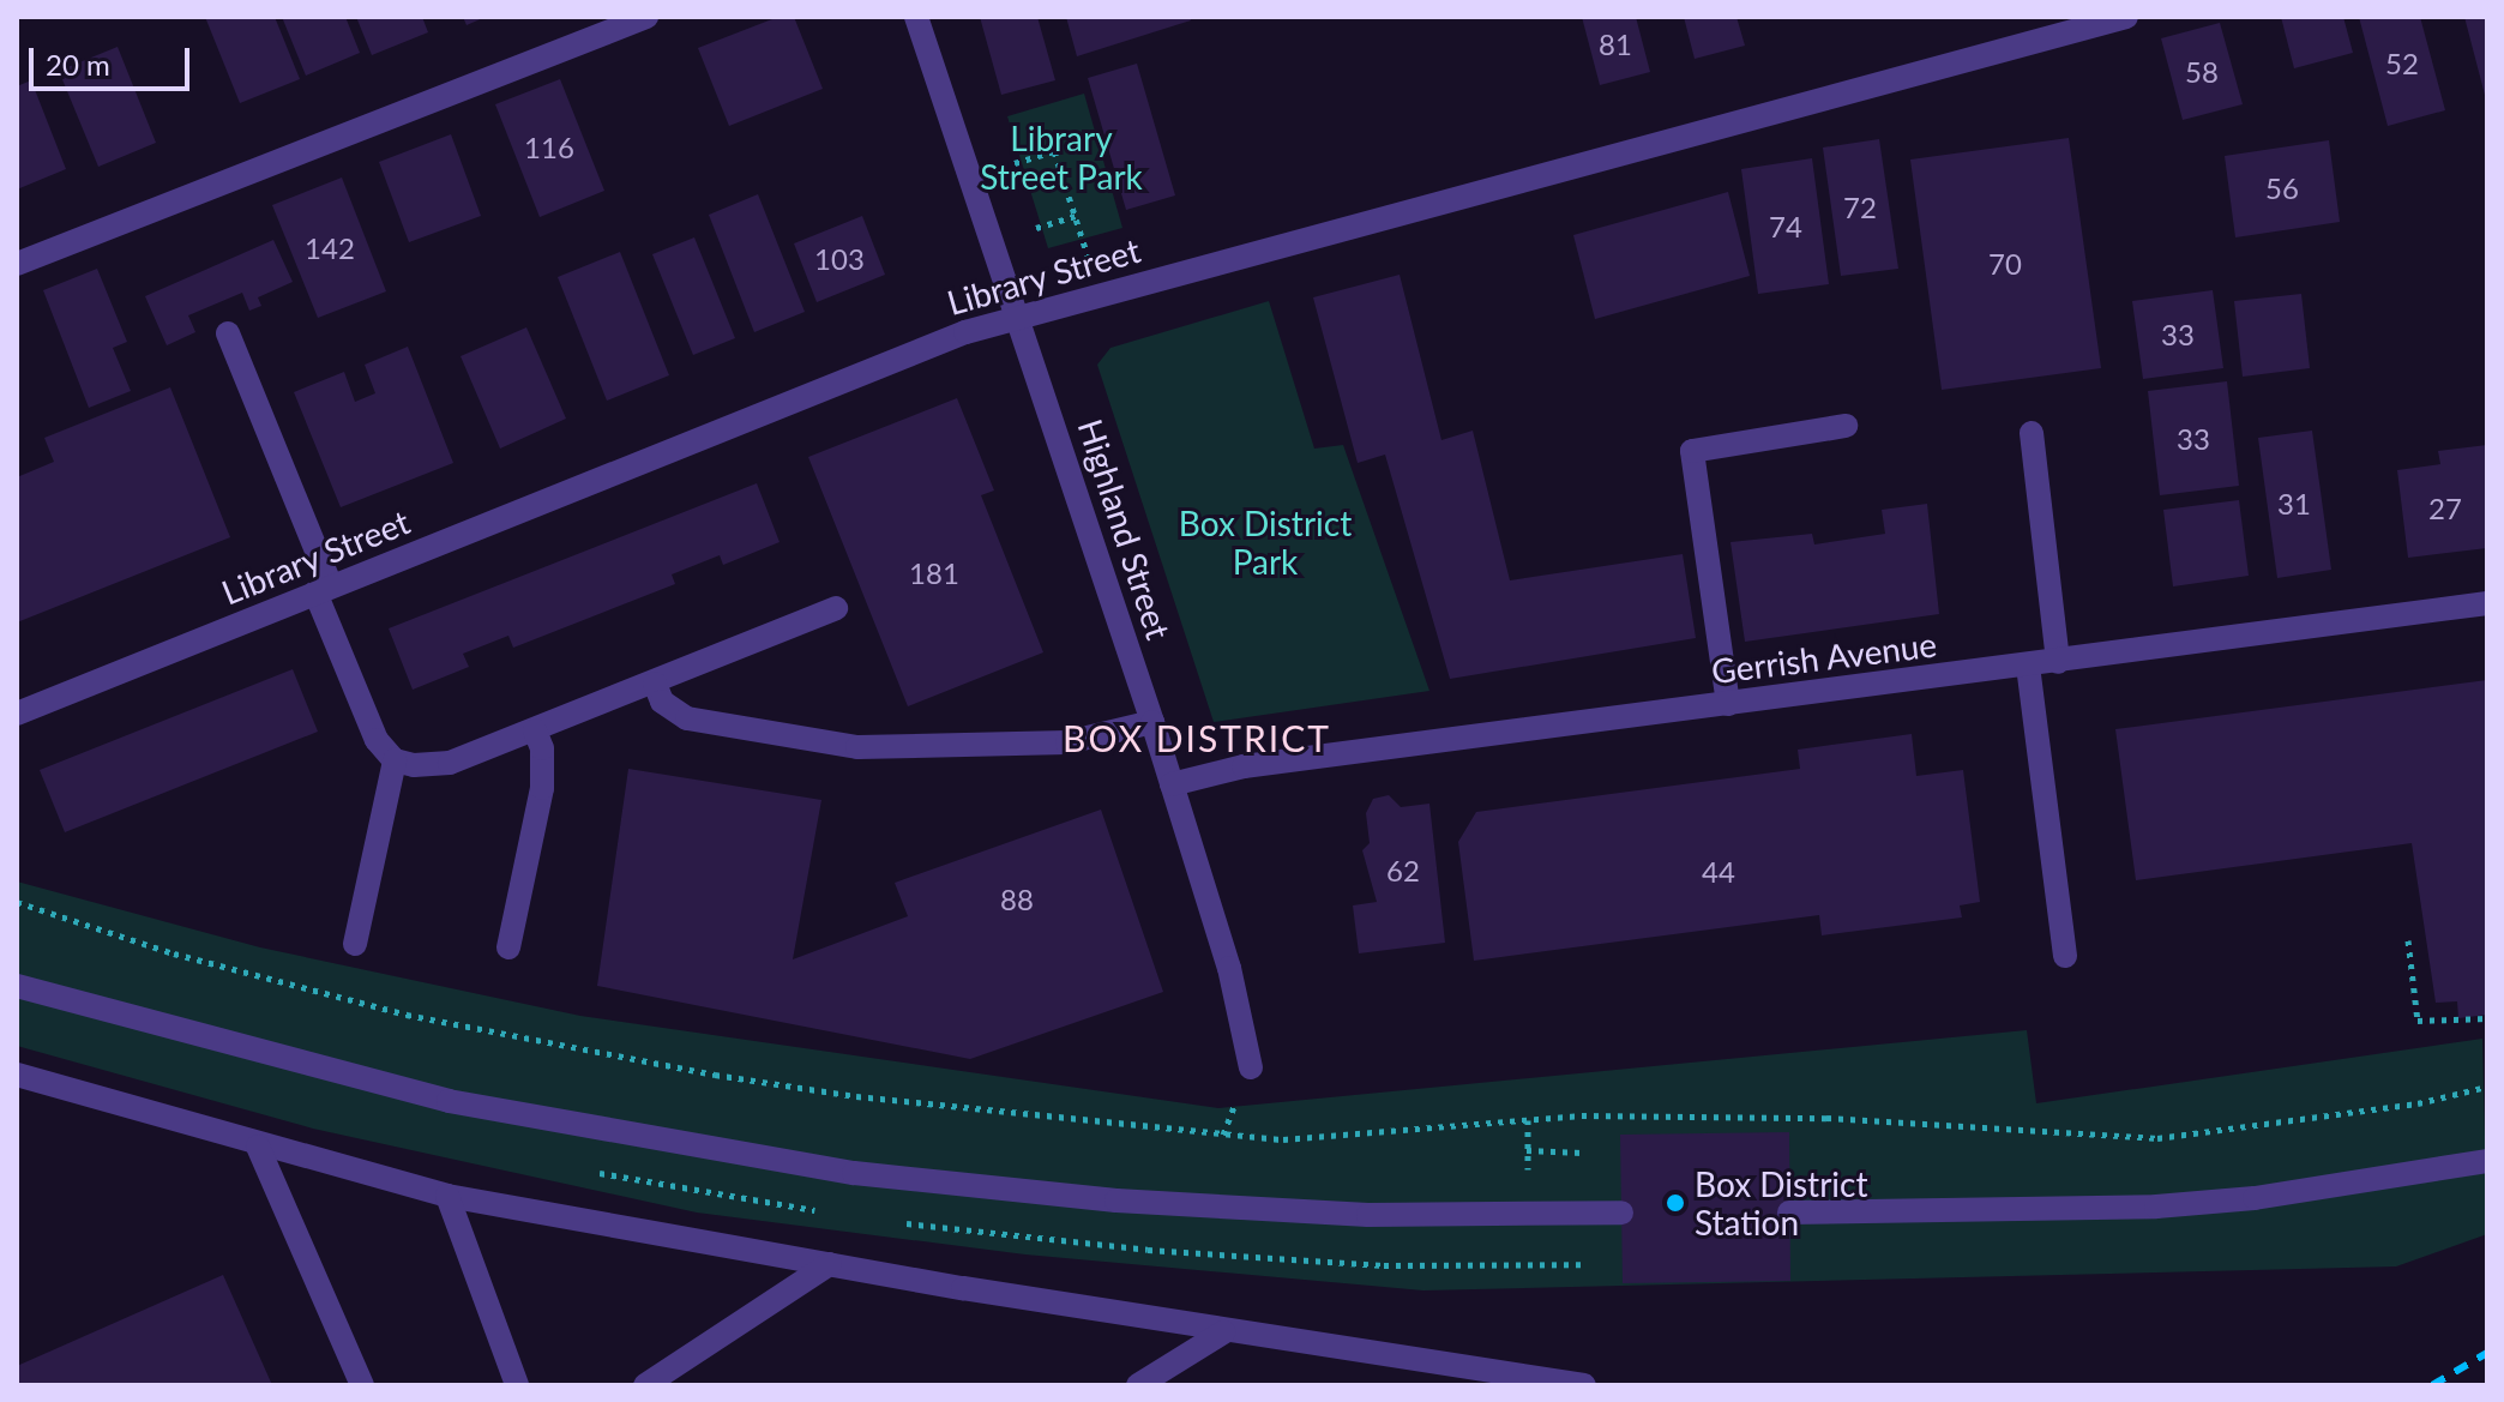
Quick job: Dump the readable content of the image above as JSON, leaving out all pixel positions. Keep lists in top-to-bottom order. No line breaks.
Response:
{"streets":{"street":["Library Street","Highland Street","Gerrish Avenue"]},"crossings":[["Library Street","Highland Street"],["Highland Street","Gerrish Avenue"]],"districts":["BOX DISTRICT"],"parks":["Library Street Park","Box District Park"],"places":["Box District Station"],"house_numbers":["81","52","58","116","56","72","74","142","103","70","33","33","31","27","181","62","44","88"],"scale_bar":"20 m"}
